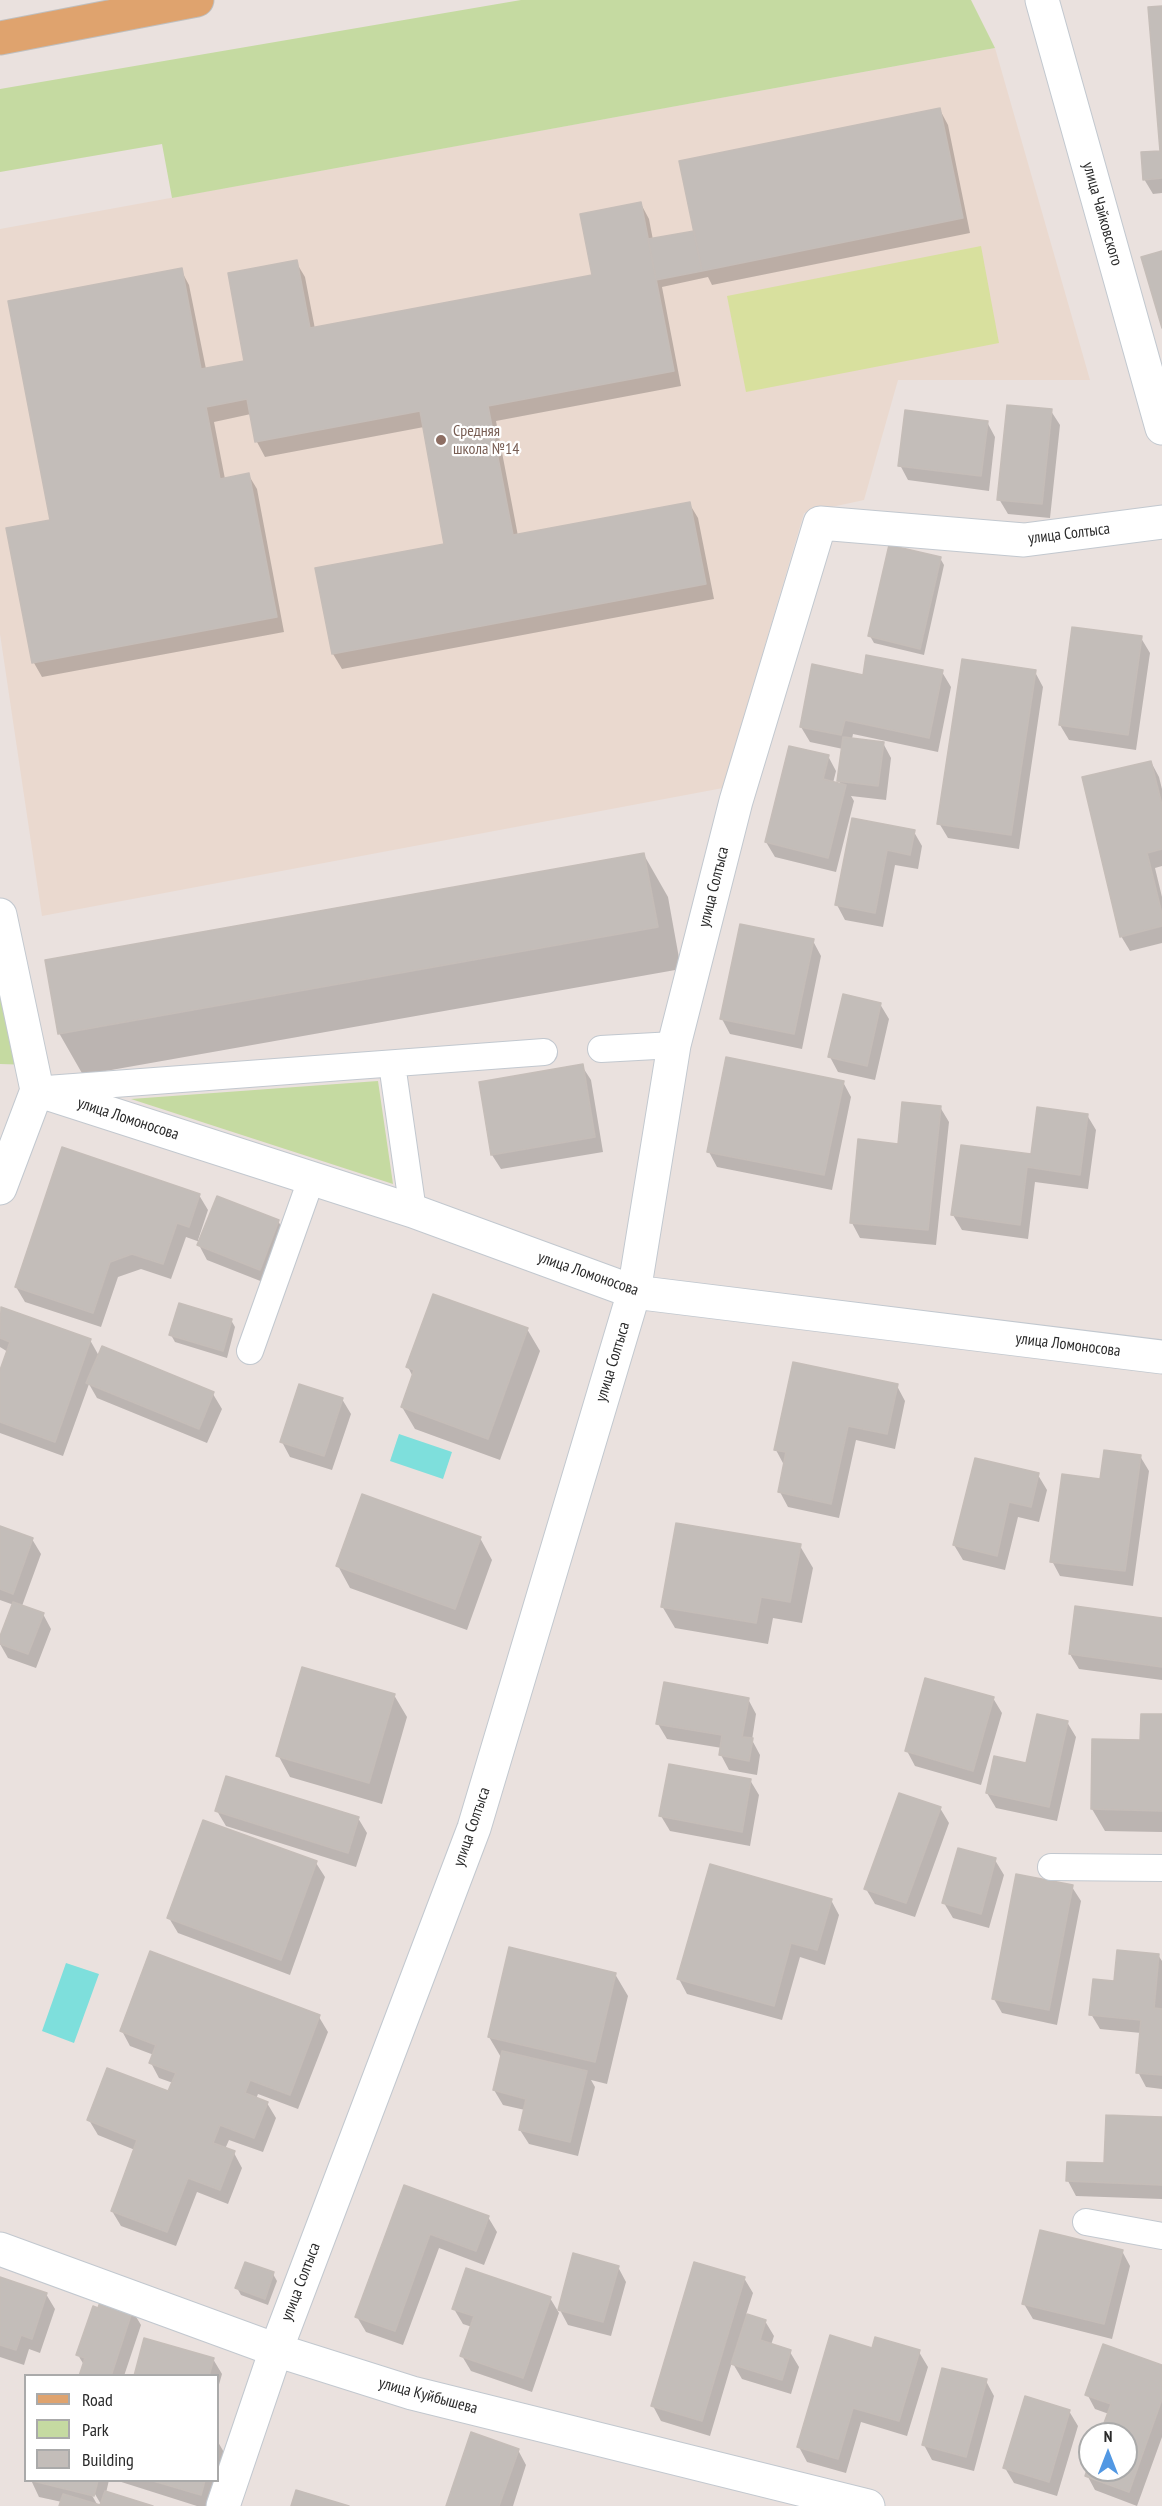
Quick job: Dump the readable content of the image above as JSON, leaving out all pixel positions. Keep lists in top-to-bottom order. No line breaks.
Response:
{"streets":{"street":["улица Чайковского","улица Солтыса","улица Ломоносова","улица Куйбышева"]},"crossings":[["улица Солтыса","улица Ломоносова"],["улица Солтыса","улица Куйбышева"]],"places":["Средняя школа №14"],"legend":["Road","Park","Building"],"north":"top"}
